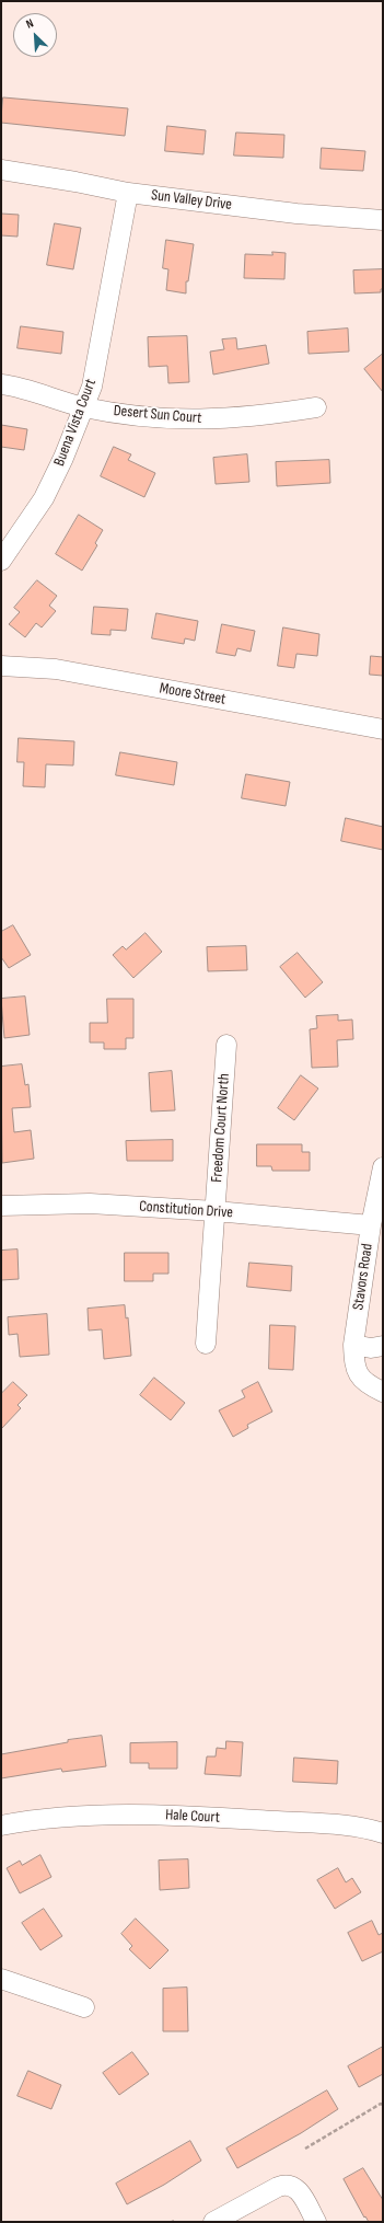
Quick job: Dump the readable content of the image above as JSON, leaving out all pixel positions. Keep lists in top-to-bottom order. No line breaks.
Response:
{"streets":{"street":["Sun Valley Drive","Desert Sun Court","Buena Vista Court","Moore Street","Freedom Court North","Constitution Drive","Stavors Road","Hale Court"]},"crossings":[["Sun Valley Drive","Buena Vista Court"],["Desert Sun Court","Buena Vista Court"],["Freedom Court North","Constitution Drive"],["Constitution Drive","Stavors Road"]],"north":"top left"}
